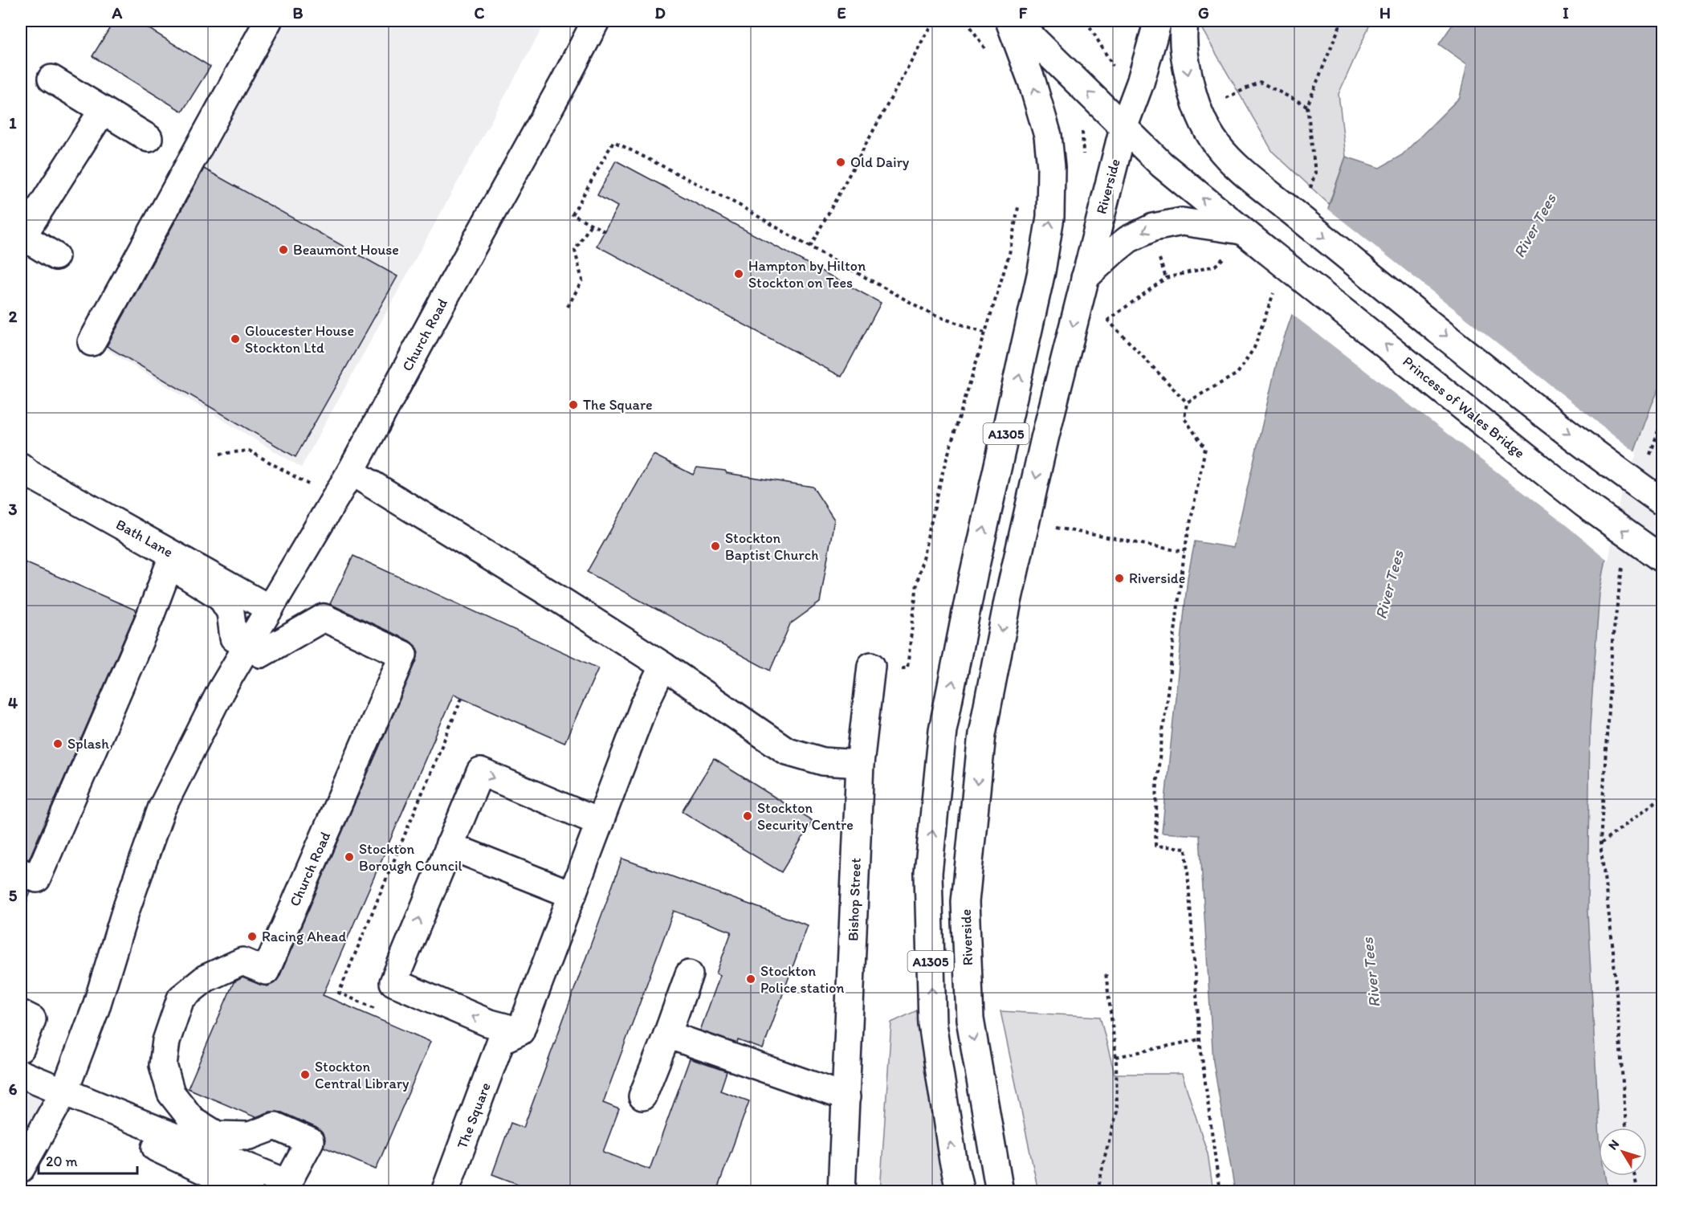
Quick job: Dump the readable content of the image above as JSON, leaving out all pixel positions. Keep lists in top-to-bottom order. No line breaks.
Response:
{"streets":{"street":["Riverside","Church Road","Princess of Wales Bridge","A1305","Bath Lane","Bishop Street","The Square"]},"crossings":[["Riverside","Princess of Wales Bridge"],["Riverside","A1305"],["Church Road","Bath Lane"],["Princess of Wales Bridge","A1305"]],"water":["River Tees"],"places":["Old Dairy","Beaumont House","Hampton by Hilton Stockton on Tees","Gloucester House Stockton Ltd","The Square","Stockton Baptist Church","Riverside","Splash","Stockton Security Centre","Stockton Borough Council","Racing Ahead","Stockton Police station","Stockton Central Library"],"scale_bar":"20 m","north":"top left","grid":{"columns":["A","B","C","D","E","F","G","H","I"],"rows":["1","2","3","4","5","6"]}}
